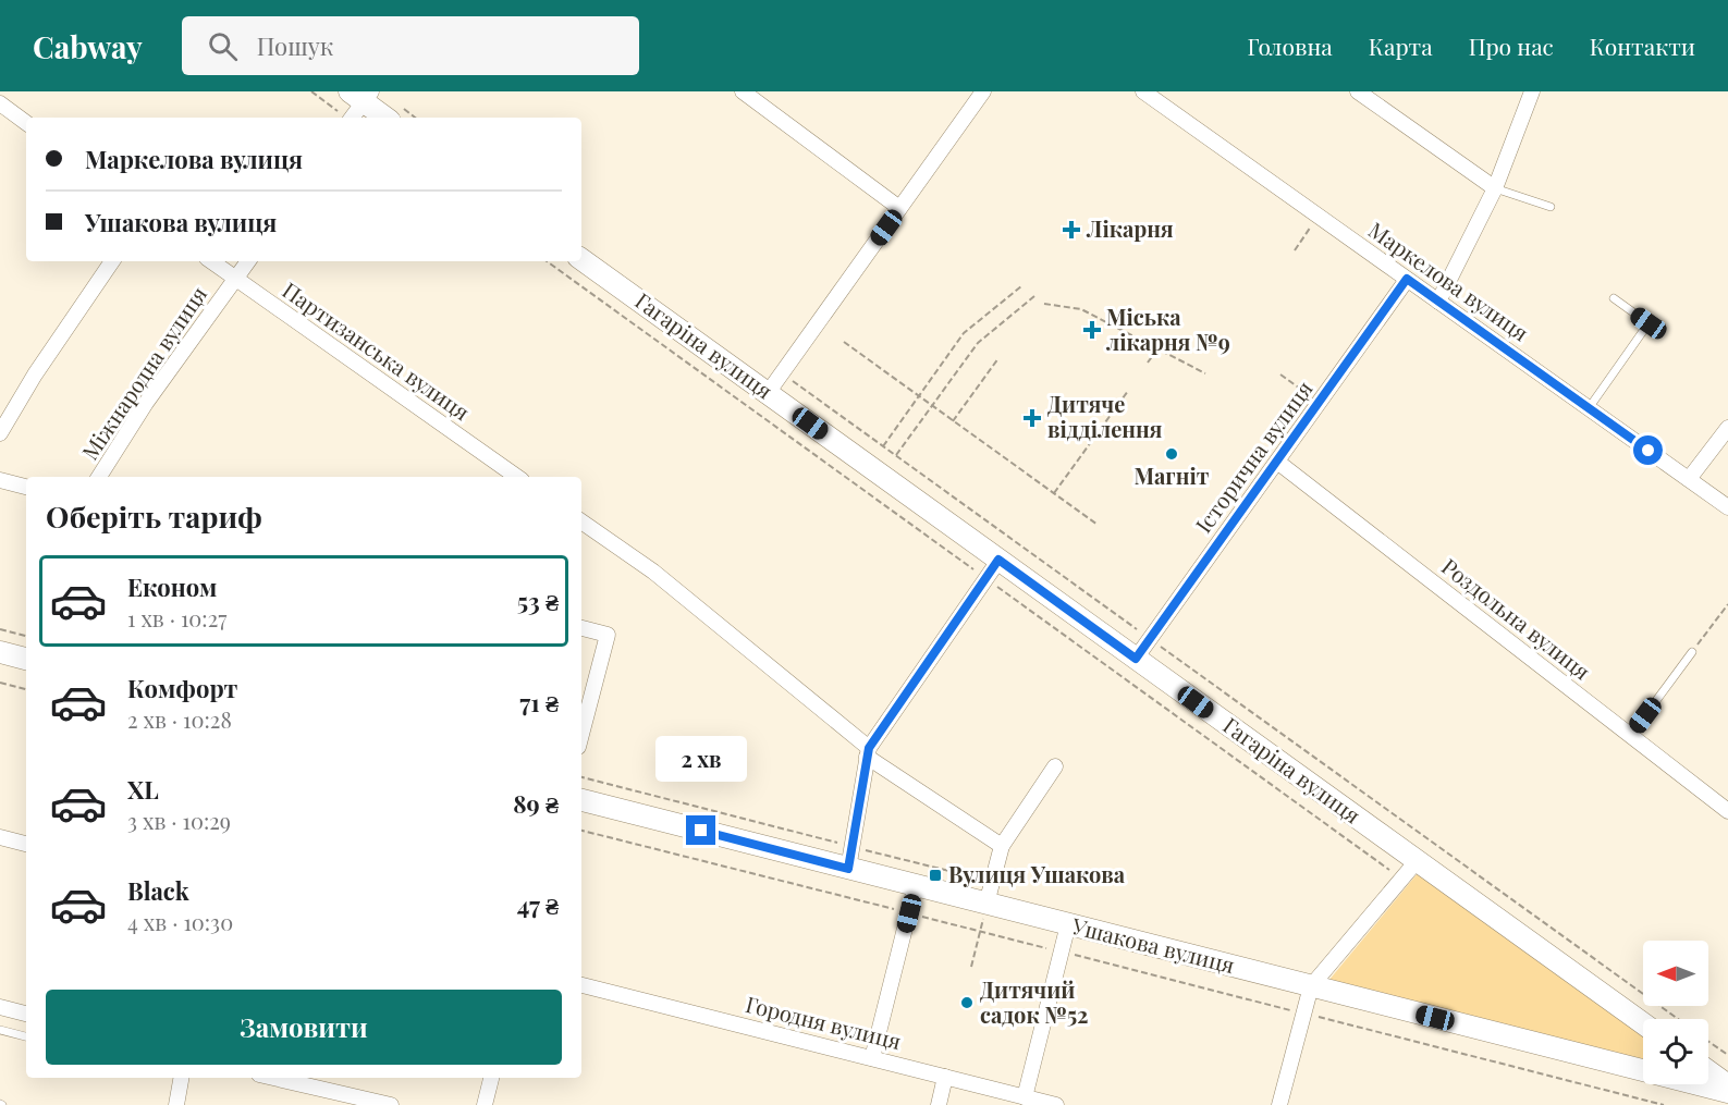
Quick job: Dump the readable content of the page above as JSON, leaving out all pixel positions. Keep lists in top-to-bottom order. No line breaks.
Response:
{"streets":{"street":["Маркелова вулиця","Гагаріна вулиця","Партизанська вулиця","Міжнародна вулиця","Історична вулиця","Роздольна вулиця","Ушакова вулиця","Городня вулиця"]},"crossings":[["Маркелова вулиця","Історична вулиця"],["Гагаріна вулиця","Історична вулиця"],["Партизанська вулиця","Міжнародна вулиця"],["Історична вулиця","Роздольна вулиця"]],"places":{"health":["Лікарня","Міська лікарня №9","Дитяче відділення"],"other":["Магніт","Дитячий садок №52"],"transit":["Вулиця Ушакова"]},"north":"left","page":{"header":"Cabway","search":"Пошук","nav":["Головна","Карта","Про нас","Контакти"],"banner":["Маркелова вулиця","Ушакова вулиця"],"heading":"Оберіть тариф","list":[{"name":"Економ","note":"1 хв · 10:27","value":"53 ₴"},{"name":"Комфорт","note":"2 хв · 10:28","value":"71 ₴"},{"name":"XL","note":"3 хв · 10:29","value":"89 ₴"},{"name":"Black","note":"4 хв · 10:30","value":"47 ₴"}],"bubble":"2 хв","buttons":"Замовити"}}
